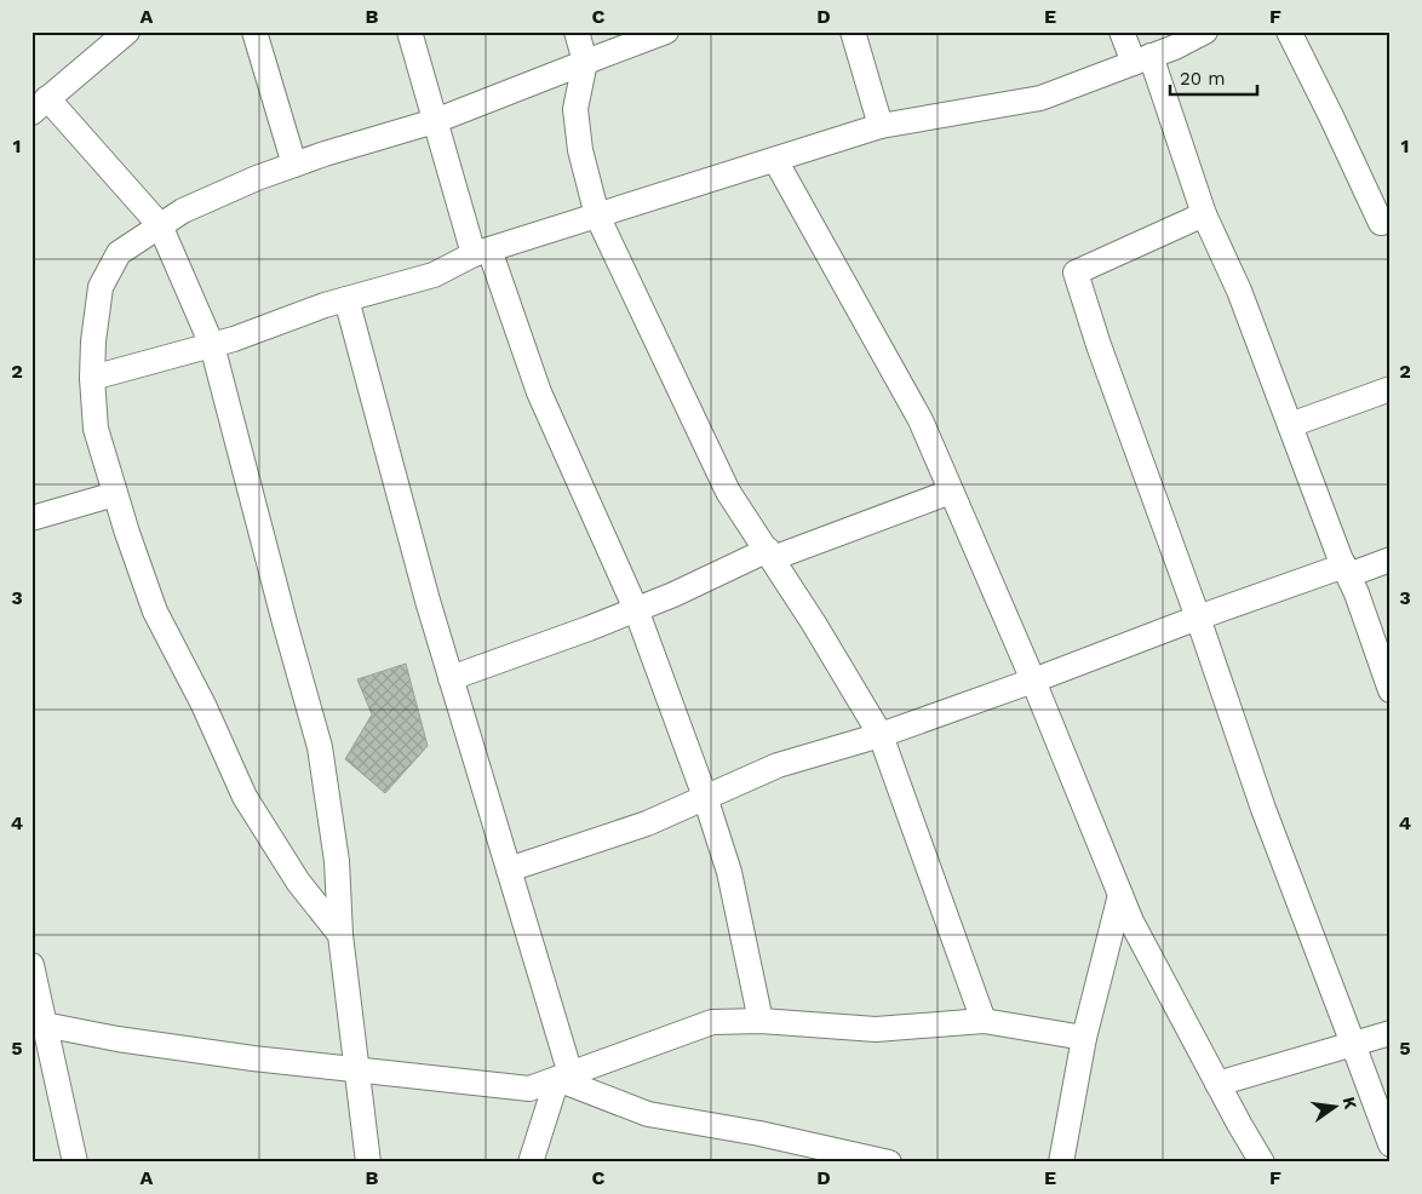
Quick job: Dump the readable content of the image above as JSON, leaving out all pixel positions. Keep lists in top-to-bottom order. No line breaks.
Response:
{"scale_bar":"20 m","north":"right","grid":{"columns":["A","B","C","D","E","F"],"rows":["1","2","3","4","5"]}}
